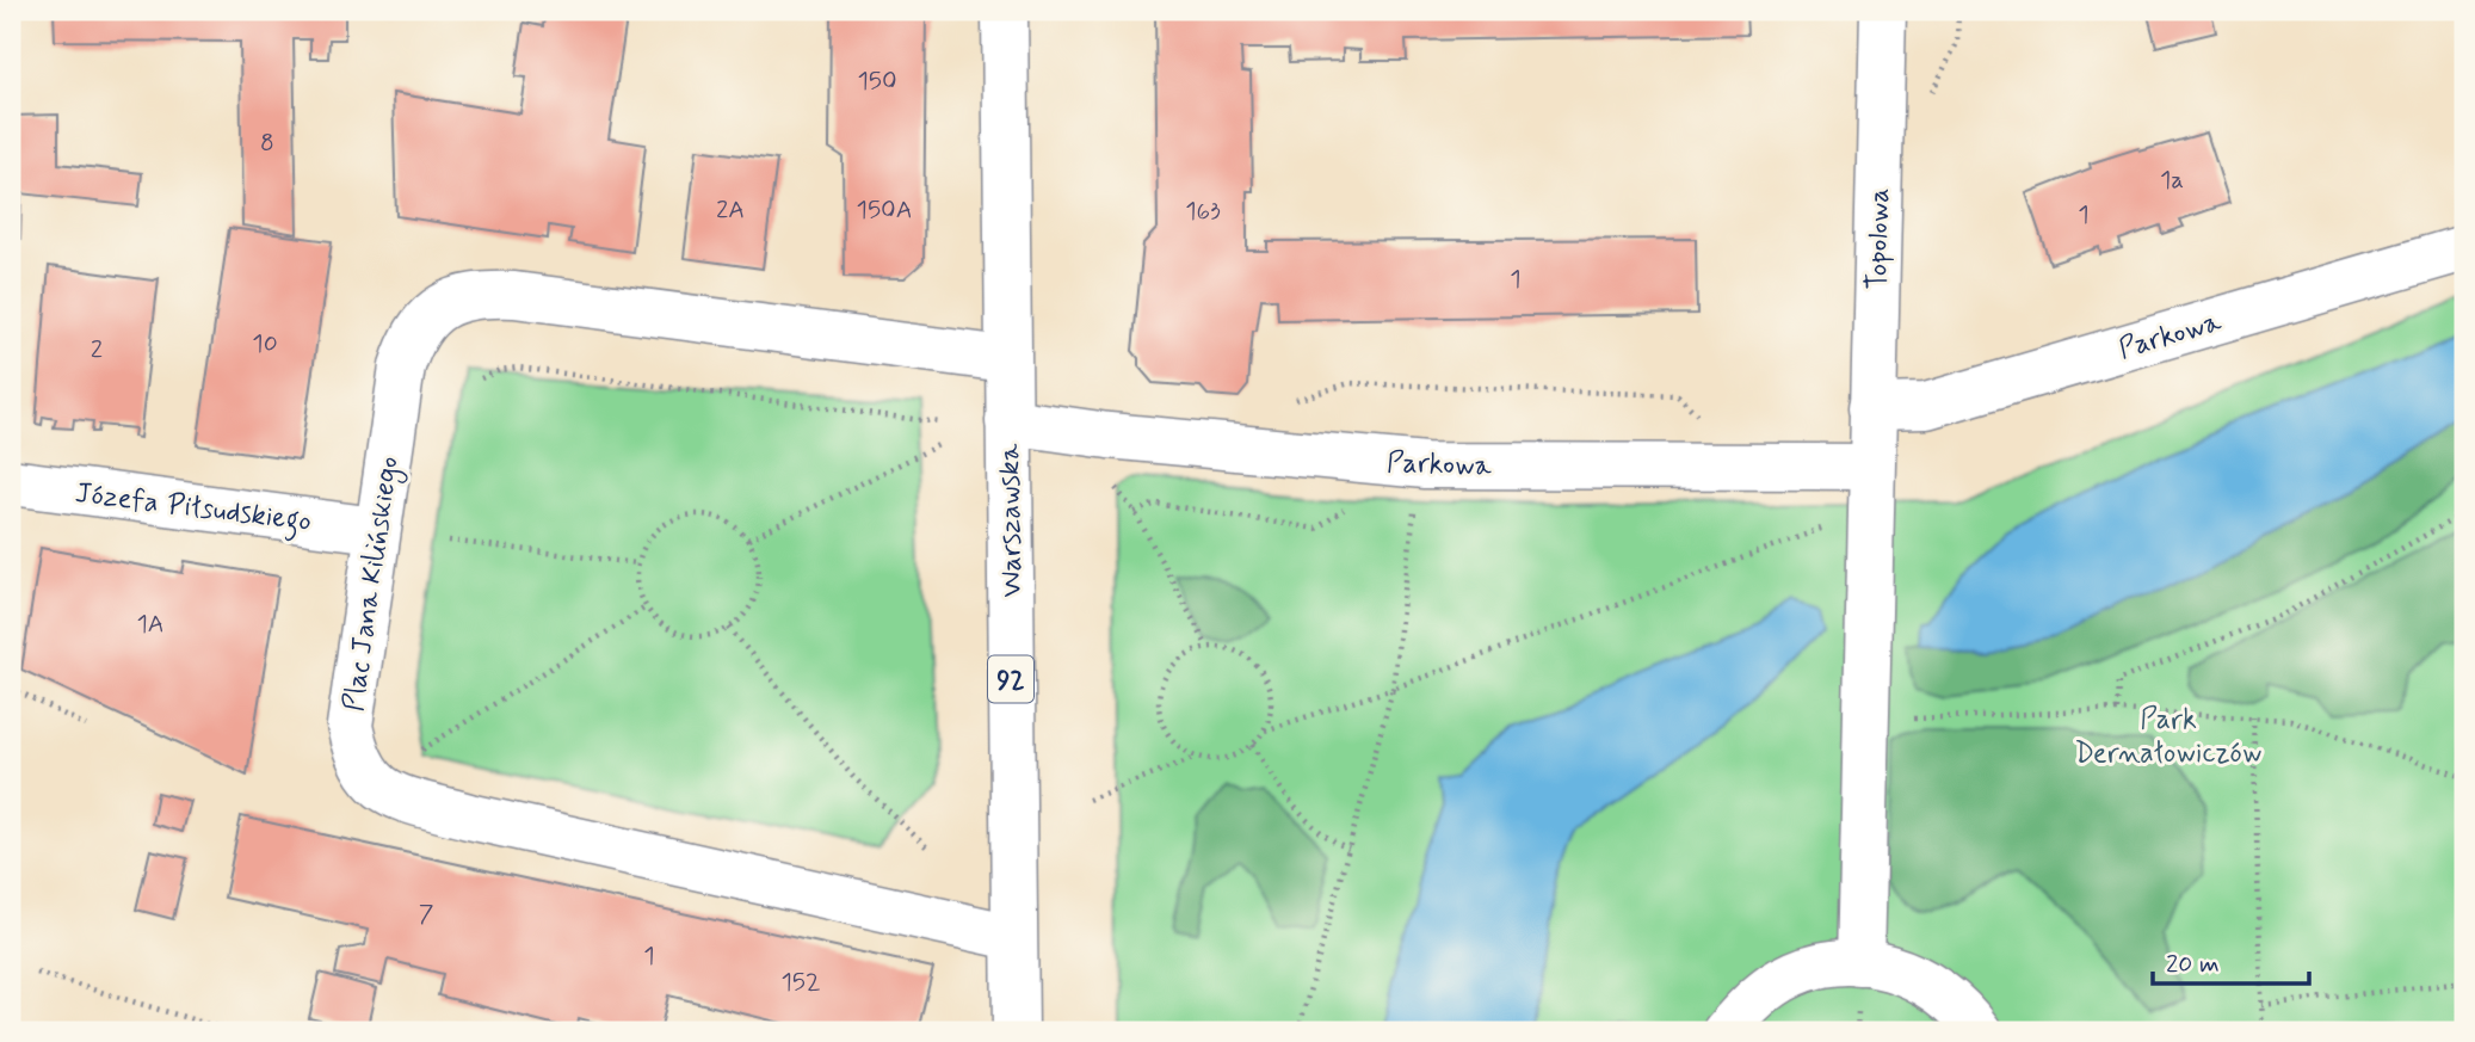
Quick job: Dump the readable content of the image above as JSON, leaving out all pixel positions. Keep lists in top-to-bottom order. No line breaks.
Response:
{"streets":{"street":["Topolowa","Parkowa","Józefa Piłsudskiego","Warszawska","Plac Jana Kilińskiego","92"]},"crossings":[["Topolowa","Parkowa"],["Parkowa","Warszawska"],["Józefa Piłsudskiego","Plac Jana Kilińskiego"],["Warszawska","Plac Jana Kilińskiego"]],"parks":["Park Dernałowiczów"],"house_numbers":["150","8","1a","2A","150A","163","1","1","10","2","1A","7","1","152"],"scale_bar":"20 m"}
